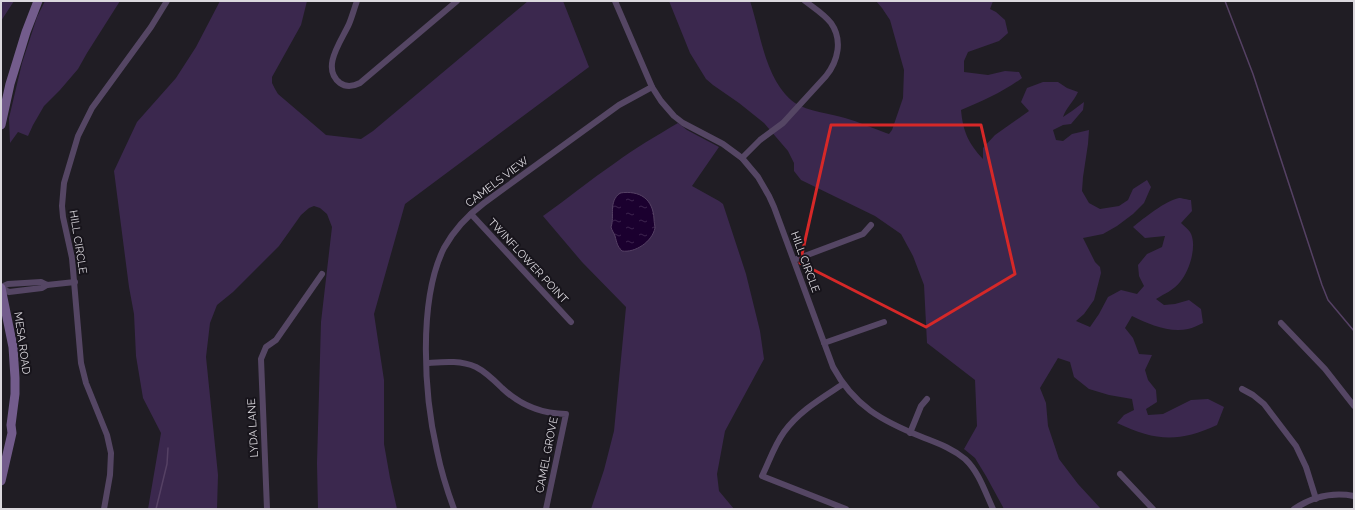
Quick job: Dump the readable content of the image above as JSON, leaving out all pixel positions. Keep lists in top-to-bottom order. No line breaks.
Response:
{"streets":{"main road":["MESA ROAD"],"street":["CAMELS VIEW","HILL CIRCLE","TWINFLOWER POINT","LYDA LANE","CAMEL GROVE"]},"crossings":[["CAMELS VIEW","HILL CIRCLE"],["CAMELS VIEW","TWINFLOWER POINT"],["CAMELS VIEW","CAMEL GROVE"]]}
